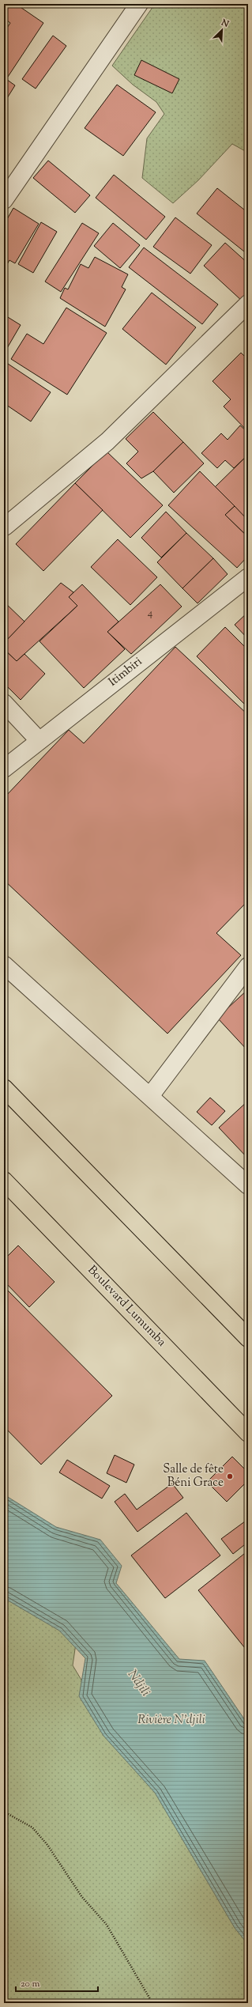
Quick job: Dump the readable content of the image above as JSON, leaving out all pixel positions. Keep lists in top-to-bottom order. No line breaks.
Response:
{"streets":{"highway":["Boulevard Lumumba"],"street":["Itimbiri"]},"water":["Ndjili","Rivière N'djili"],"places":["Salle de fête Béni Grace"],"house_numbers":["4"],"scale_bar":"20 m","north":"top right"}
